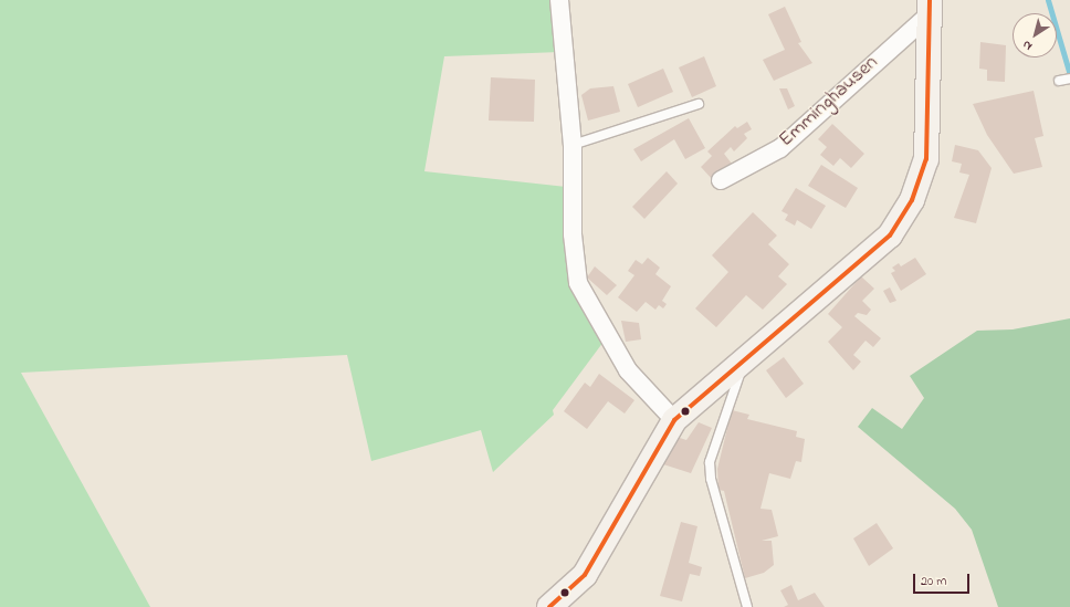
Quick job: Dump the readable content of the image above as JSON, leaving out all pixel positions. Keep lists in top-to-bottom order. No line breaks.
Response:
{"streets":{"street":["Emminghausen"]},"scale_bar":"20 m","north":"bottom left"}
